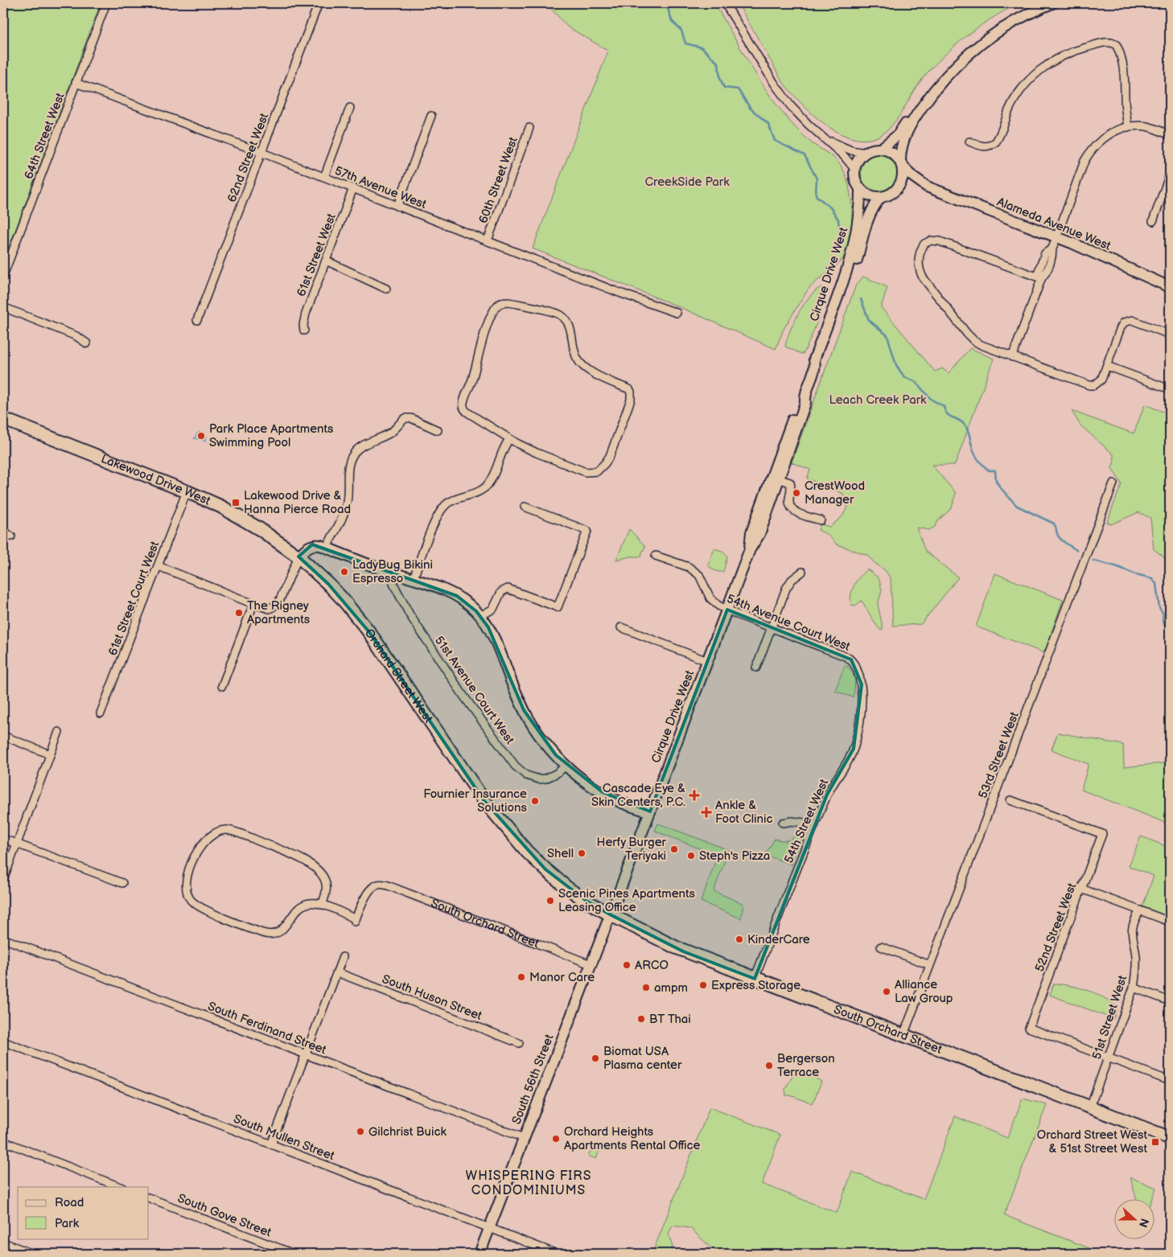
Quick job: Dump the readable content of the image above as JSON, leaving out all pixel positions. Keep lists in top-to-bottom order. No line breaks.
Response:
{"streets":{"main road":["Alameda Avenue West","Cirque Drive West","Lakewood Drive West","Orchard Street West","South Orchard Street","South 56th Street"],"street":["64th Street West","62nd Street West","60th Street West","57th Avenue West","61st Street West","61st Street Court West","54th Avenue Court West","51st Avenue Court West","53rd Street West","54th Street West","52nd Street West","South Huson Street","51st Street West","South Ferdinand Street","South Mullen Street","South Gove Street"]},"crossings":[["64th Street West","57th Avenue West"],["62nd Street West","57th Avenue West"],["60th Street West","57th Avenue West"],["57th Avenue West","61st Street West"],["Alameda Avenue West","Cirque Drive West"],["Cirque Drive West","54th Avenue Court West"],["Cirque Drive West","Orchard Street West"],["Cirque Drive West","South Orchard Street"],["Cirque Drive West","South 56th Street"],["Lakewood Drive West","61st Street Court West"],["Lakewood Drive West","Orchard Street West"],["54th Avenue Court West","54th Street West"],["Orchard Street West","South Orchard Street"],["Orchard Street West","South 56th Street"],["53rd Street West","South Orchard Street"],["54th Street West","South Orchard Street"],["South Orchard Street","51st Street West"],["South Orchard Street","South 56th Street"],["52nd Street West","51st Street West"],["South Ferdinand Street","South 56th Street"],["South 56th Street","South Mullen Street"]],"districts":["WHISPERING FIRS CONDOMINIUMS"],"parks":["CreekSide Park","Leach Creek Park"],"places":{"other":["Park Place Apartments Swimming Pool","CrestWood Manager","LadyBug Bikini Espresso","The Rigney Apartments","Fournier Insurance Solutions","Herfy Burger Teriyaki","Shell","Steph's Pizza","Scenic Pines Apartments Leasing Office","KinderCare","ARCO","Manor Care","Express Storage","ampm","Alliance Law Group","BT Thai","Biomat USA Plasma center","Bergerson Terrace","Gilchrist Buick","Orchard Heights Apartments Rental Office"],"transit":["Lakewood Drive & Hanna Pierce Road","Orchard Street West & 51st Street West"],"health":["Cascade Eye & Skin Centers, P.C.","Ankle & Foot Clinic"]},"legend":["Road","Park"],"north":"right"}
